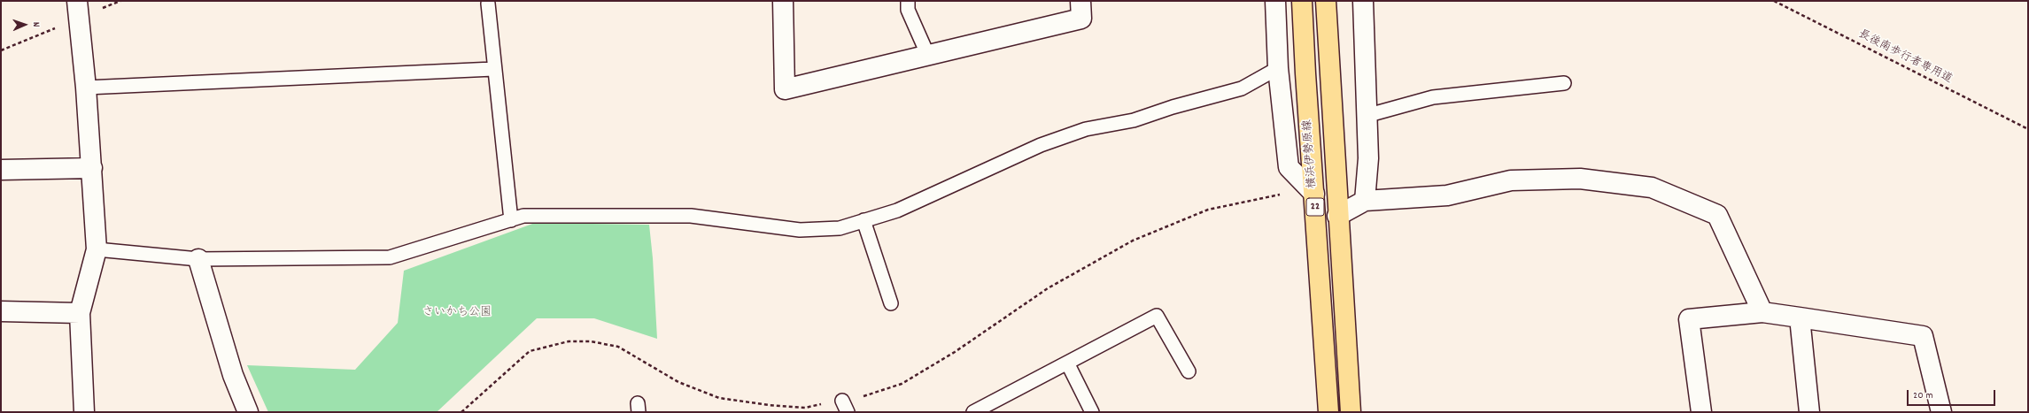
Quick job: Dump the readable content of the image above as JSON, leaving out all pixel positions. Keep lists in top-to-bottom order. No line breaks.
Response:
{"streets":{"main road":["横浜伊勢原線","22"],"path":["長後南歩行者専用道"]},"parks":["さいかち公園"],"scale_bar":"20 m","north":"right"}
